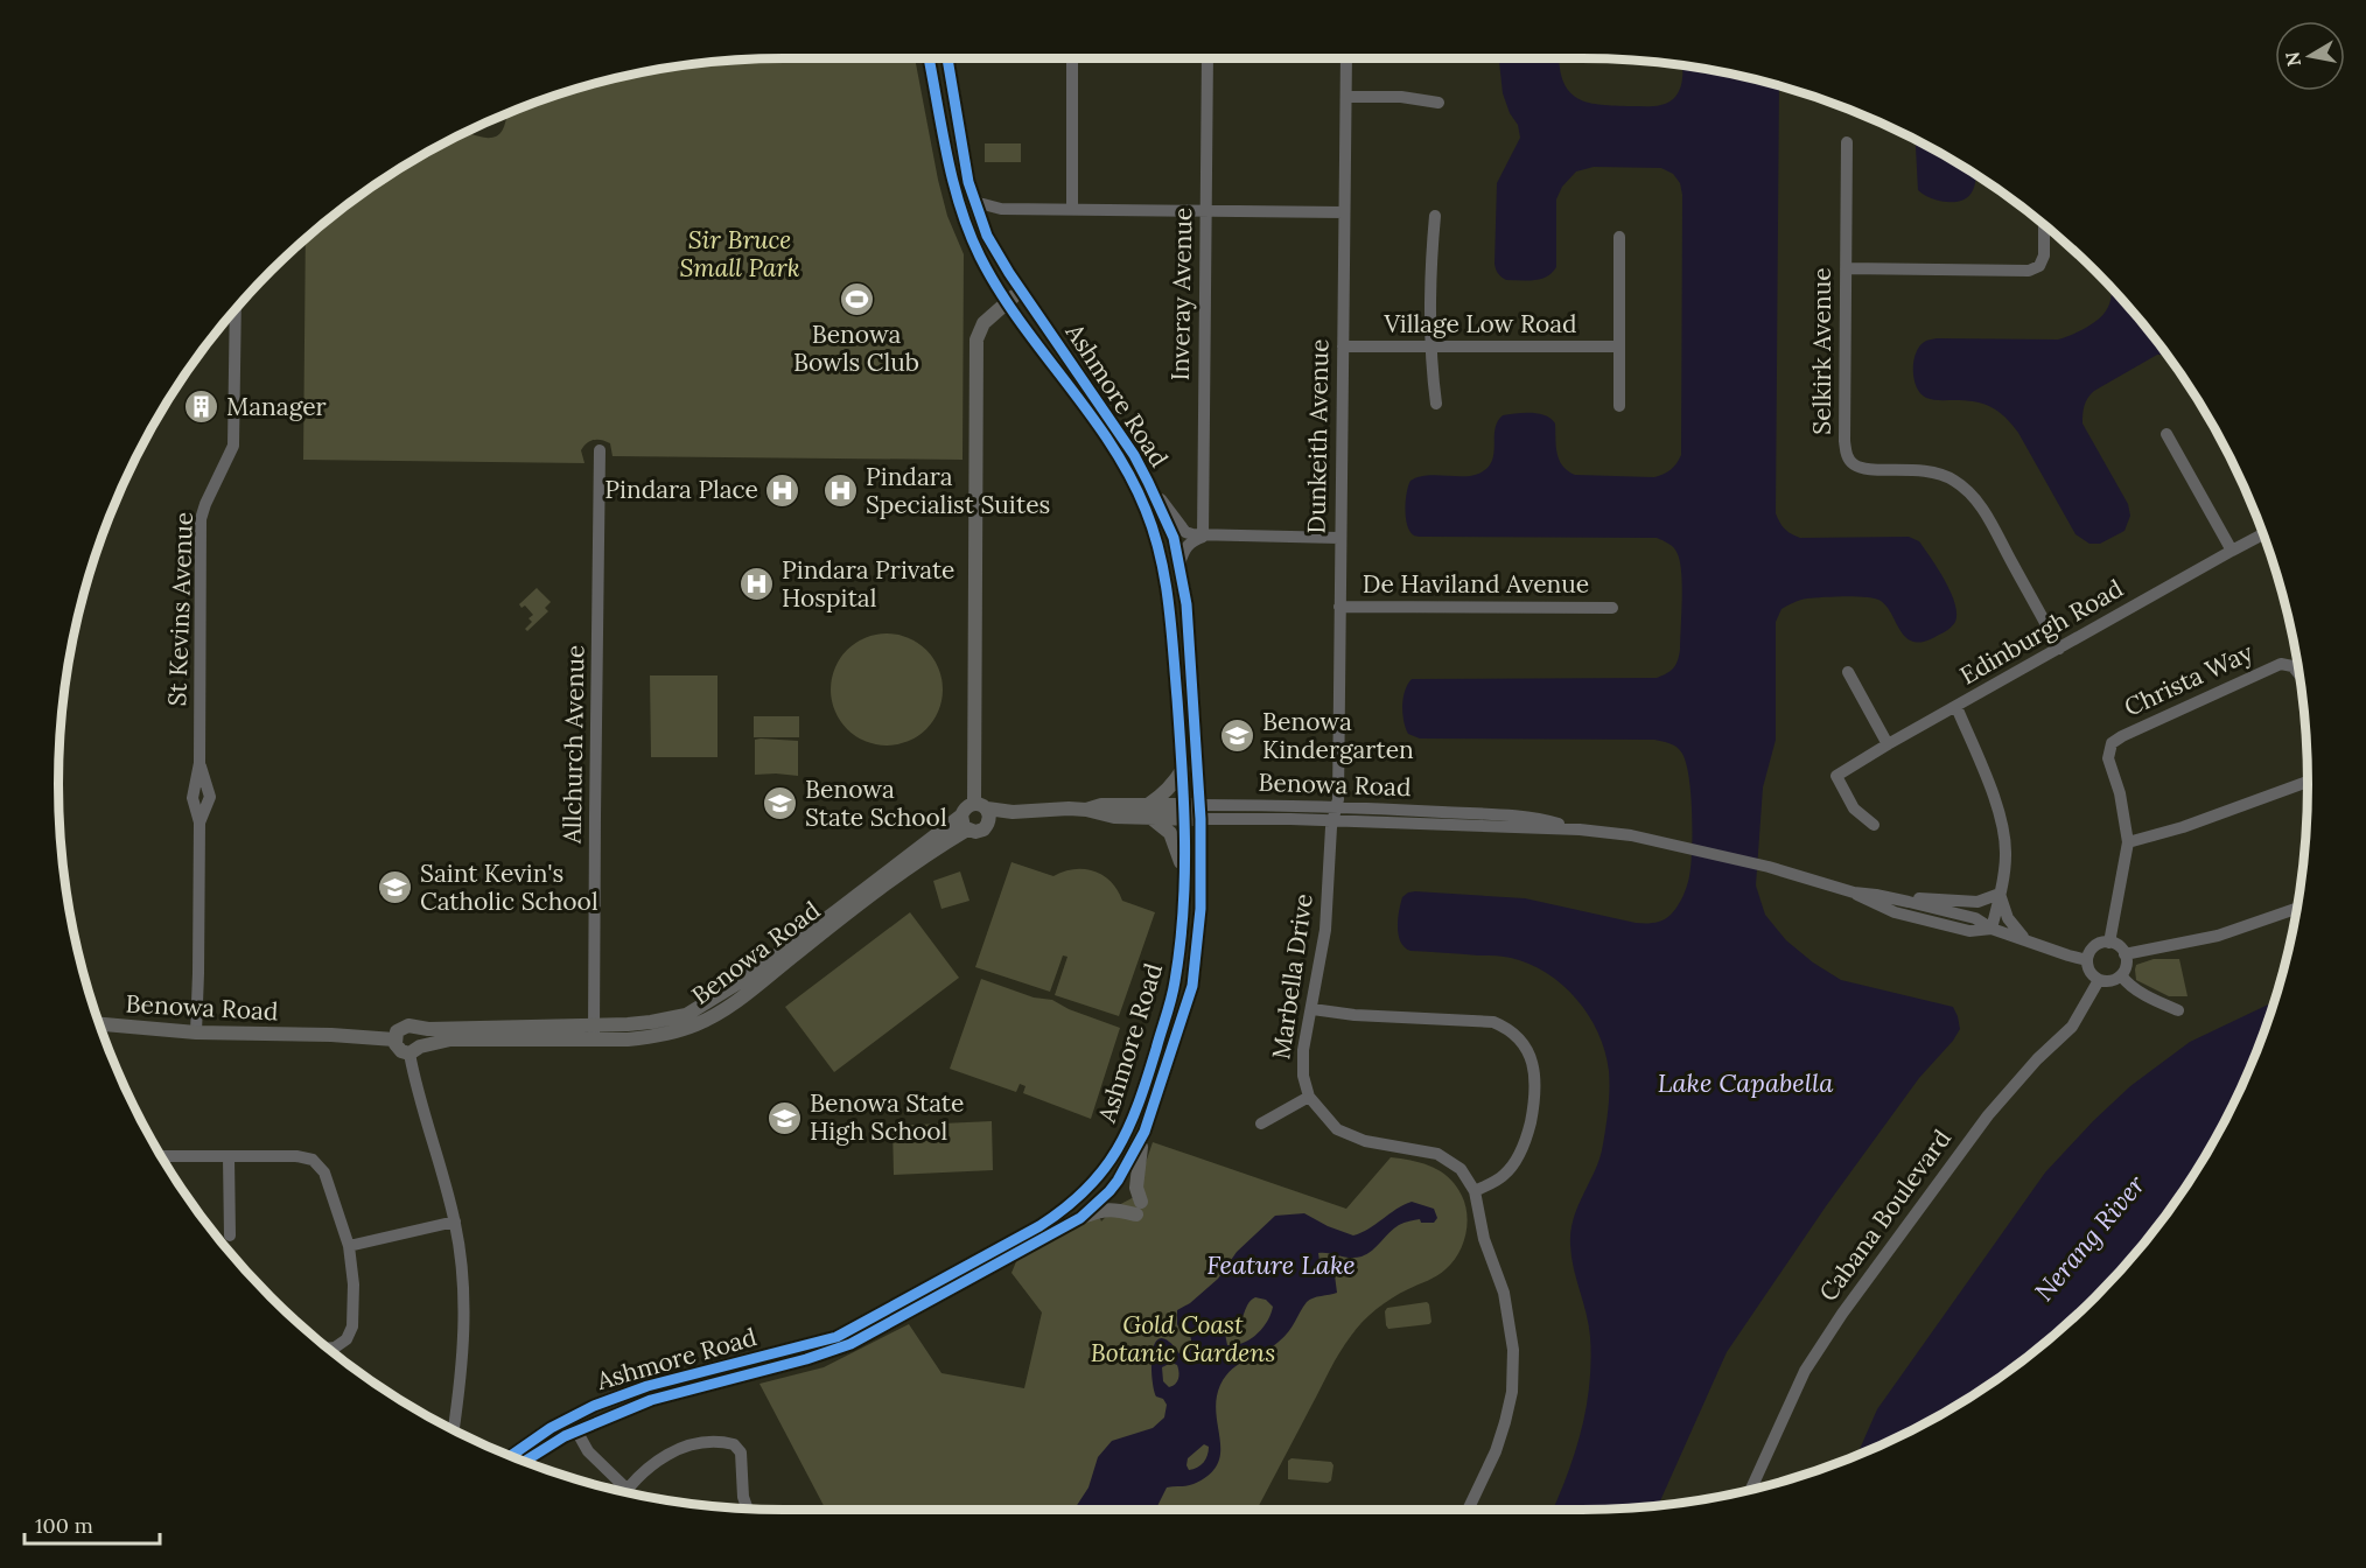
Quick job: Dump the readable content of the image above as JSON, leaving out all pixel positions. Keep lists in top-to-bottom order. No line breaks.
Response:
{"streets":{"main road":["Ashmore Road","Benowa Road"],"street":["Inveray Avenue","Village Low Road","Selkirk Avenue","Dunkeith Avenue","De Haviland Avenue","St Kevins Avenue","Edinburgh Road","Christa Way","Allchurch Avenue","Marbella Drive","Cabana Boulevard"]},"crossings":[["Village Low Road","Dunkeith Avenue"],["Selkirk Avenue","Edinburgh Road"],["Ashmore Road","Benowa Road"],["Dunkeith Avenue","De Haviland Avenue"],["Dunkeith Avenue","Benowa Road"],["Dunkeith Avenue","Marbella Drive"],["St Kevins Avenue","Benowa Road"],["Christa Way","Benowa Road"],["Christa Way","Cabana Boulevard"],["Allchurch Avenue","Benowa Road"],["Benowa Road","Marbella Drive"],["Benowa Road","Cabana Boulevard"]],"water":["Lake Capabella","Nerang River","Feature Lake"],"parks":["Sir Bruce Small Park","Gold Coast Botanic Gardens"],"places":{"sports":["Benowa Bowls Club"],"building":["Manager"],"hospital":["Pindara Place","Pindara Specialist Suites","Pindara Private Hospital"],"school or university":["Benowa Kindergarten","Benowa State School","Saint Kevin's Catholic School","Benowa State High School"]},"scale_bar":"100 m","north":"left"}
